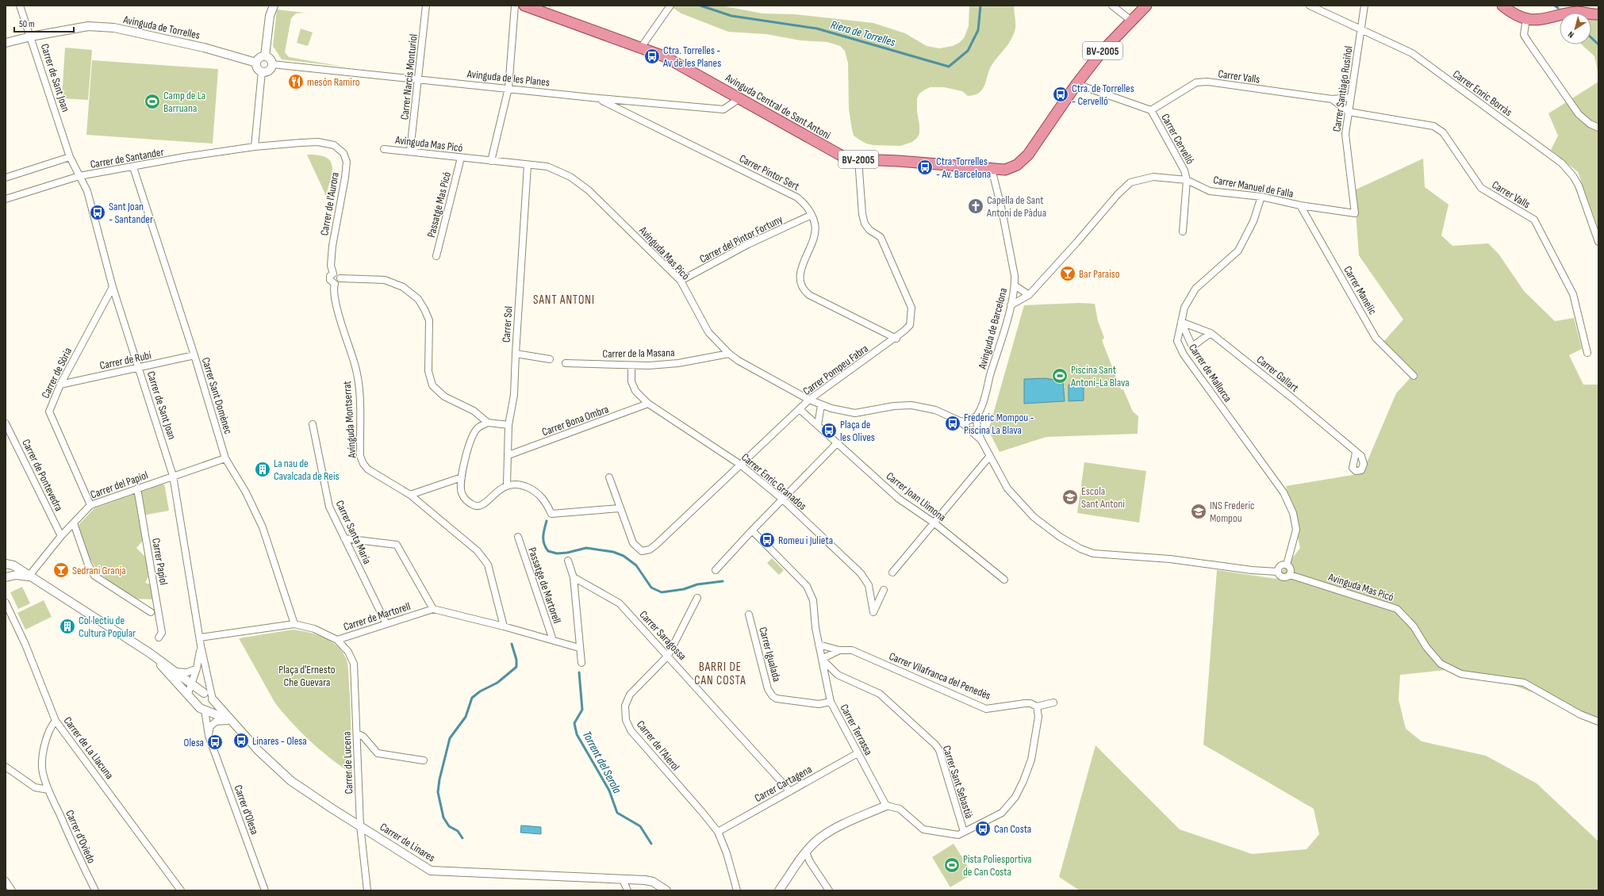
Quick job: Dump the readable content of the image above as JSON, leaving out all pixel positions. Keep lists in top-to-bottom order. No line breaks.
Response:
{"streets":{"main road":["BV-2005","Avinguda Central de Sant Antoni"],"street":["Avinguda de Torrelles","Carrer Valls","Carrer Narcís Monturiol","Carrer de Sant Joan","Avinguda de les Planes","Carrer Santiago Rusiñol","Carrer Enric Borràs","Carrer Cervelló","Avinguda Mas Picó","Carrer de Santander","Carrer Pintor Sert","Carrer Manuel de Falla","Carrer de l'Aurora","Passatge Mas Picó","Carrer del Pintor Fortuny","Carrer Manelic","Carrer Sol","Avinguda de Barcelona","Carrer de la Masana","Carrer de Rubí","Carrer Pompeu Fabra","Carrer de Sòria","Carrer de Mallorca","Carrer Gallart","Carrer Sant Domènec","Avinguda Montserrat","Carrer Bona Ombra","Carrer de Pontevedra","Carrer Enric Granados","Carrer del Papiol","Carrer Joan Llimona","Carrer Santa Maria","Carrer Papiol","Passatge de Martorell","Carrer de Martorell","Carrer Saragossa","Carrer Igualada","Carrer Vilafranca del Penedès","Carrer Terrassa","Carrer de l'Aierol","Carrer de La Llacuna","Carrer de Lucena","Carrer Sant Sebastià","Carrer Cartagena","Carrer d'Olesa","Carrer d'Oviedo","Carrer de Linares"]},"crossings":[["Avinguda de Torrelles","Carrer de Sant Joan"],["Avinguda de Torrelles","Avinguda de les Planes"],["Carrer Valls","Carrer Santiago Rusiñol"],["Carrer Valls","Carrer Cervelló"],["Carrer Narcís Monturiol","Avinguda de les Planes"],["Carrer Narcís Monturiol","Avinguda Mas Picó"],["Carrer de Sant Joan","Carrer de Santander"],["Carrer de Sant Joan","Carrer de Rubí"],["Carrer de Sant Joan","Carrer de Sòria"],["Carrer de Sant Joan","Carrer del Papiol"],["Carrer de Sant Joan","Carrer de Martorell"],["Carrer de Sant Joan","Carrer d'Olesa"],["Carrer de Sant Joan","Carrer de Linares"],["Avinguda de les Planes","Avinguda Central de Sant Antoni"],["Avinguda de les Planes","Carrer Pintor Sert"],["Carrer Santiago Rusiñol","Carrer Enric Borràs"],["Carrer Santiago Rusiñol","Carrer Manuel de Falla"],["Avinguda Central de Sant Antoni","Carrer Cervelló"],["Avinguda Central de Sant Antoni","Avinguda de Barcelona"],["Avinguda Central de Sant Antoni","Carrer Pompeu Fabra"],["Carrer Cervelló","Carrer Manuel de Falla"],["Avinguda Mas Picó","Passatge Mas Picó"],["Avinguda Mas Picó","Carrer del Pintor Fortuny"],["Avinguda Mas Picó","Carrer Sol"],["Avinguda Mas Picó","Avinguda de Barcelona"],["Avinguda Mas Picó","Carrer de la Masana"],["Avinguda Mas Picó","Carrer Pompeu Fabra"],["Avinguda Mas Picó","Carrer de Mallorca"],["Carrer de Santander","Carrer de l'Aurora"],["Carrer de Santander","Carrer Sant Domènec"],["Carrer Pintor Sert","Carrer del Pintor Fortuny"],["Carrer Pintor Sert","Carrer Pompeu Fabra"],["Carrer Manuel de Falla","Carrer Manelic"],["Carrer Manuel de Falla","Avinguda de Barcelona"],["Carrer Manuel de Falla","Carrer de Mallorca"],["Carrer de l'Aurora","Avinguda Montserrat"],["Carrer Sol","Carrer Bona Ombra"],["Carrer de la Masana","Carrer Enric Granados"],["Carrer de Rubí","Carrer de Sòria"],["Carrer de Rubí","Carrer Sant Domènec"],["Carrer Pompeu Fabra","Carrer Enric Granados"],["Carrer Pompeu Fabra","Carrer Joan Llimona"],["Carrer de Sòria","Carrer del Papiol"],["Carrer de Mallorca","Carrer Gallart"],["Carrer Sant Domènec","Carrer del Papiol"],["Carrer Sant Domènec","Carrer de Martorell"],["Carrer Bona Ombra","Carrer Enric Granados"],["Carrer de Pontevedra","Carrer del Papiol"],["Carrer del Papiol","Carrer Papiol"],["Carrer del Papiol","Carrer de Linares"],["Carrer Santa Maria","Carrer de Martorell"],["Carrer de Martorell","Carrer de Lucena"],["Carrer Saragossa","Carrer de l'Aierol"],["Carrer Saragossa","Carrer Cartagena"],["Carrer Igualada","Carrer Terrassa"],["Carrer Vilafranca del Penedès","Carrer Terrassa"],["Carrer Vilafranca del Penedès","Carrer Sant Sebastià"],["Carrer Terrassa","Carrer Sant Sebastià"],["Carrer Terrassa","Carrer Cartagena"],["Carrer de l'Aierol","Carrer Cartagena"],["Carrer de La Llacuna","Carrer d'Oviedo"],["Carrer de Lucena","Carrer de Linares"],["Carrer d'Olesa","Carrer de Linares"]],"districts":["SANT ANTONI","BARRI DE CAN COSTA"],"water":["Riera de Torrelles","Torrent del Serola"],"parks":["Plaça d'Ernesto Che Guevara"],"places":{"bus stop":["Ctra. Torrelles - Av de les Planes","Ctra. de Torrelles - Cervelló","Ctra. Torrelles - Av. Barcelona","Sant Joan - Santander","Frederic Mompou - Piscina La Blava","Plaça de les Olives","Romeu i Julieta","Linares - Olesa","Olesa","Can Costa"],"restaurant":["mesón Ramiro"],"sports":["Camp de La Barruana","Piscina Sant Antoni-La Blava","Pista Poliesportiva de Can Costa"],"church":["Capella de Sant Antoni de Pàdua"],"bar":["Bar Paraiso","Sedrani Granja"],"building":["La nau de Cavalcada de Reis","Col·lectiu de Cultura Popular"],"school or university":["Escola Sant Antoni","INS Frederic Mompou"]},"scale_bar":"50 m","north":"bottom left"}
